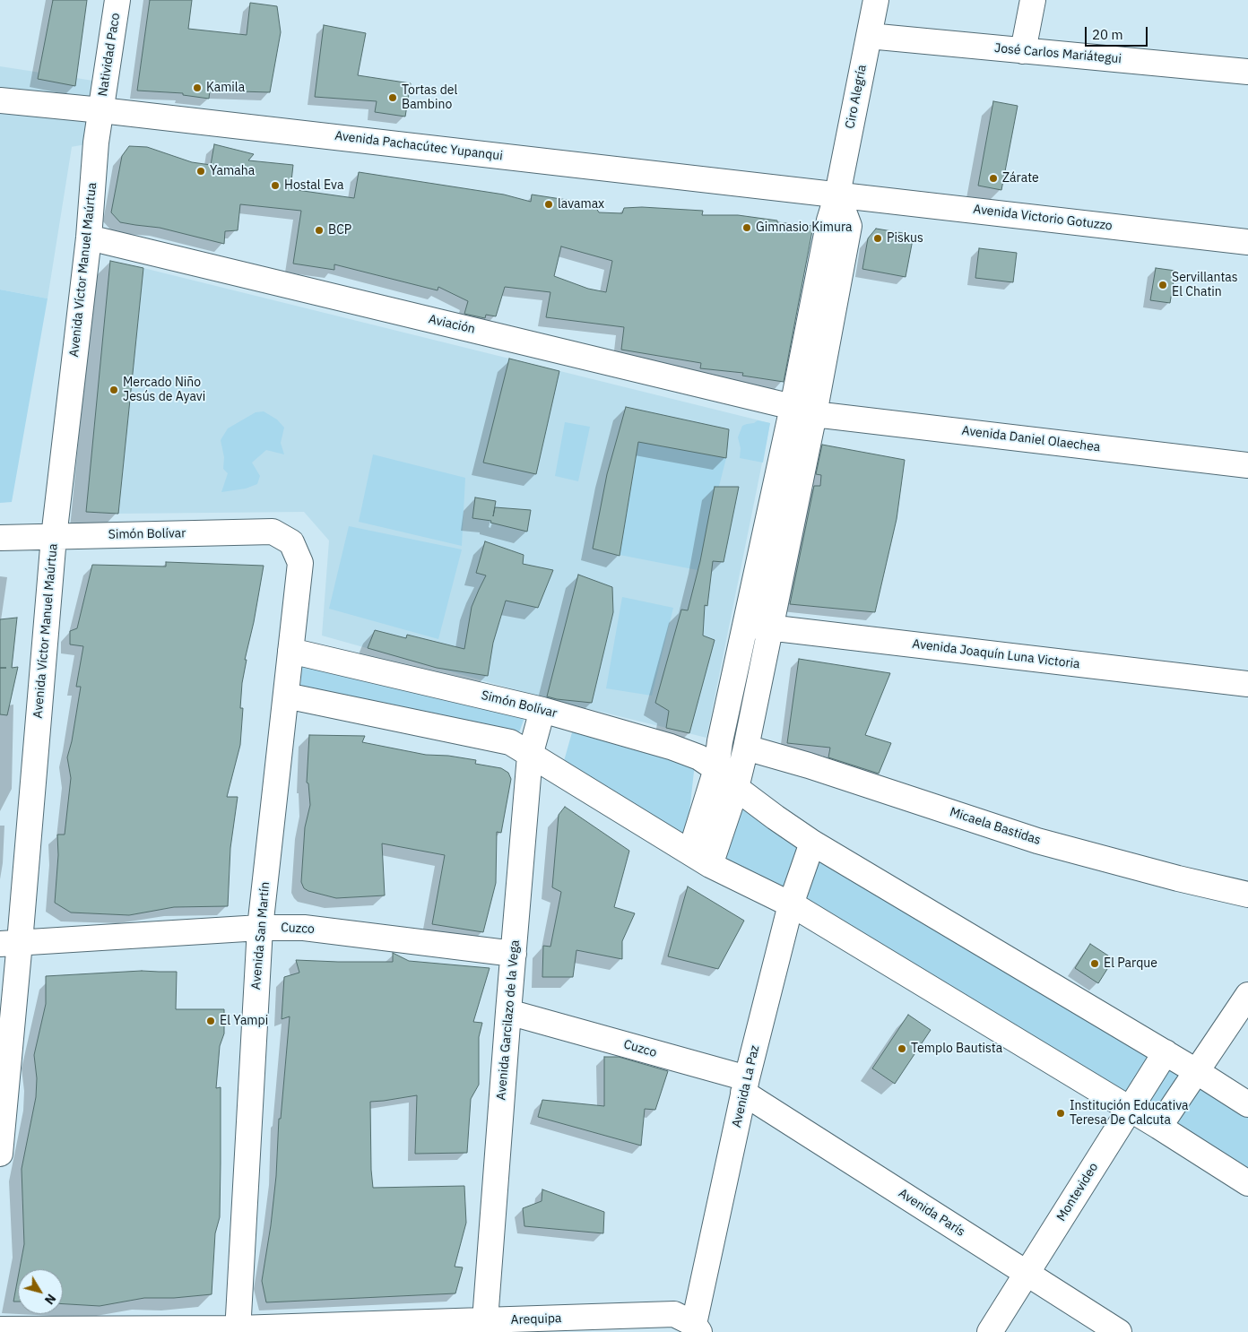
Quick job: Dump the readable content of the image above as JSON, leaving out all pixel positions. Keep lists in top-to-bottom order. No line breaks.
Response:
{"streets":{"street":["José Carlos Mariátegui","Natividad Paco","Ciro Alegría","Avenida Pachacútec Yupanqui","Avenida Victorio Gotuzzo","Avenida Víctor Manuel Maúrtua","Aviación","Avenida Daniel Olaechea","Simón Bolívar","Avenida Joaquín Luna Victoria","Micaela Bastidas","Cuzco","Avenida San Martín","Avenida Garcilazo de la Vega","Avenida La Paz","Montevideo","Avenida París","Arequipa"]},"crossings":[["José Carlos Mariátegui","Ciro Alegría"],["Natividad Paco","Avenida Pachacútec Yupanqui"],["Natividad Paco","Avenida Víctor Manuel Maúrtua"],["Ciro Alegría","Avenida Pachacútec Yupanqui"],["Ciro Alegría","Avenida Victorio Gotuzzo"],["Avenida Pachacútec Yupanqui","Avenida Victorio Gotuzzo"],["Avenida Pachacútec Yupanqui","Avenida Víctor Manuel Maúrtua"],["Avenida Víctor Manuel Maúrtua","Aviación"],["Avenida Víctor Manuel Maúrtua","Simón Bolívar"],["Avenida Víctor Manuel Maúrtua","Cuzco"],["Aviación","Avenida Daniel Olaechea"],["Simón Bolívar","Avenida San Martín"],["Simón Bolívar","Avenida Garcilazo de la Vega"],["Simón Bolívar","Avenida La Paz"],["Simón Bolívar","Montevideo"],["Cuzco","Avenida San Martín"],["Cuzco","Avenida Garcilazo de la Vega"],["Cuzco","Avenida La Paz"],["Cuzco","Avenida París"],["Avenida San Martín","Arequipa"],["Avenida Garcilazo de la Vega","Arequipa"],["Avenida La Paz","Avenida París"],["Avenida La Paz","Arequipa"],["Montevideo","Avenida París"]],"places":["Kamila","Tortas del Bambino","Yamaha","Zárate","Hostal Eva","lavamax","Gimnasio Kimura","BCP","Piskus","Servillantas El Chatin","Mercado Niño Jesús de Ayavi","El Parque","El Yampi","Templo Bautista","Institución Educativa Teresa De Calcuta"],"scale_bar":"20 m","north":"bottom right"}
